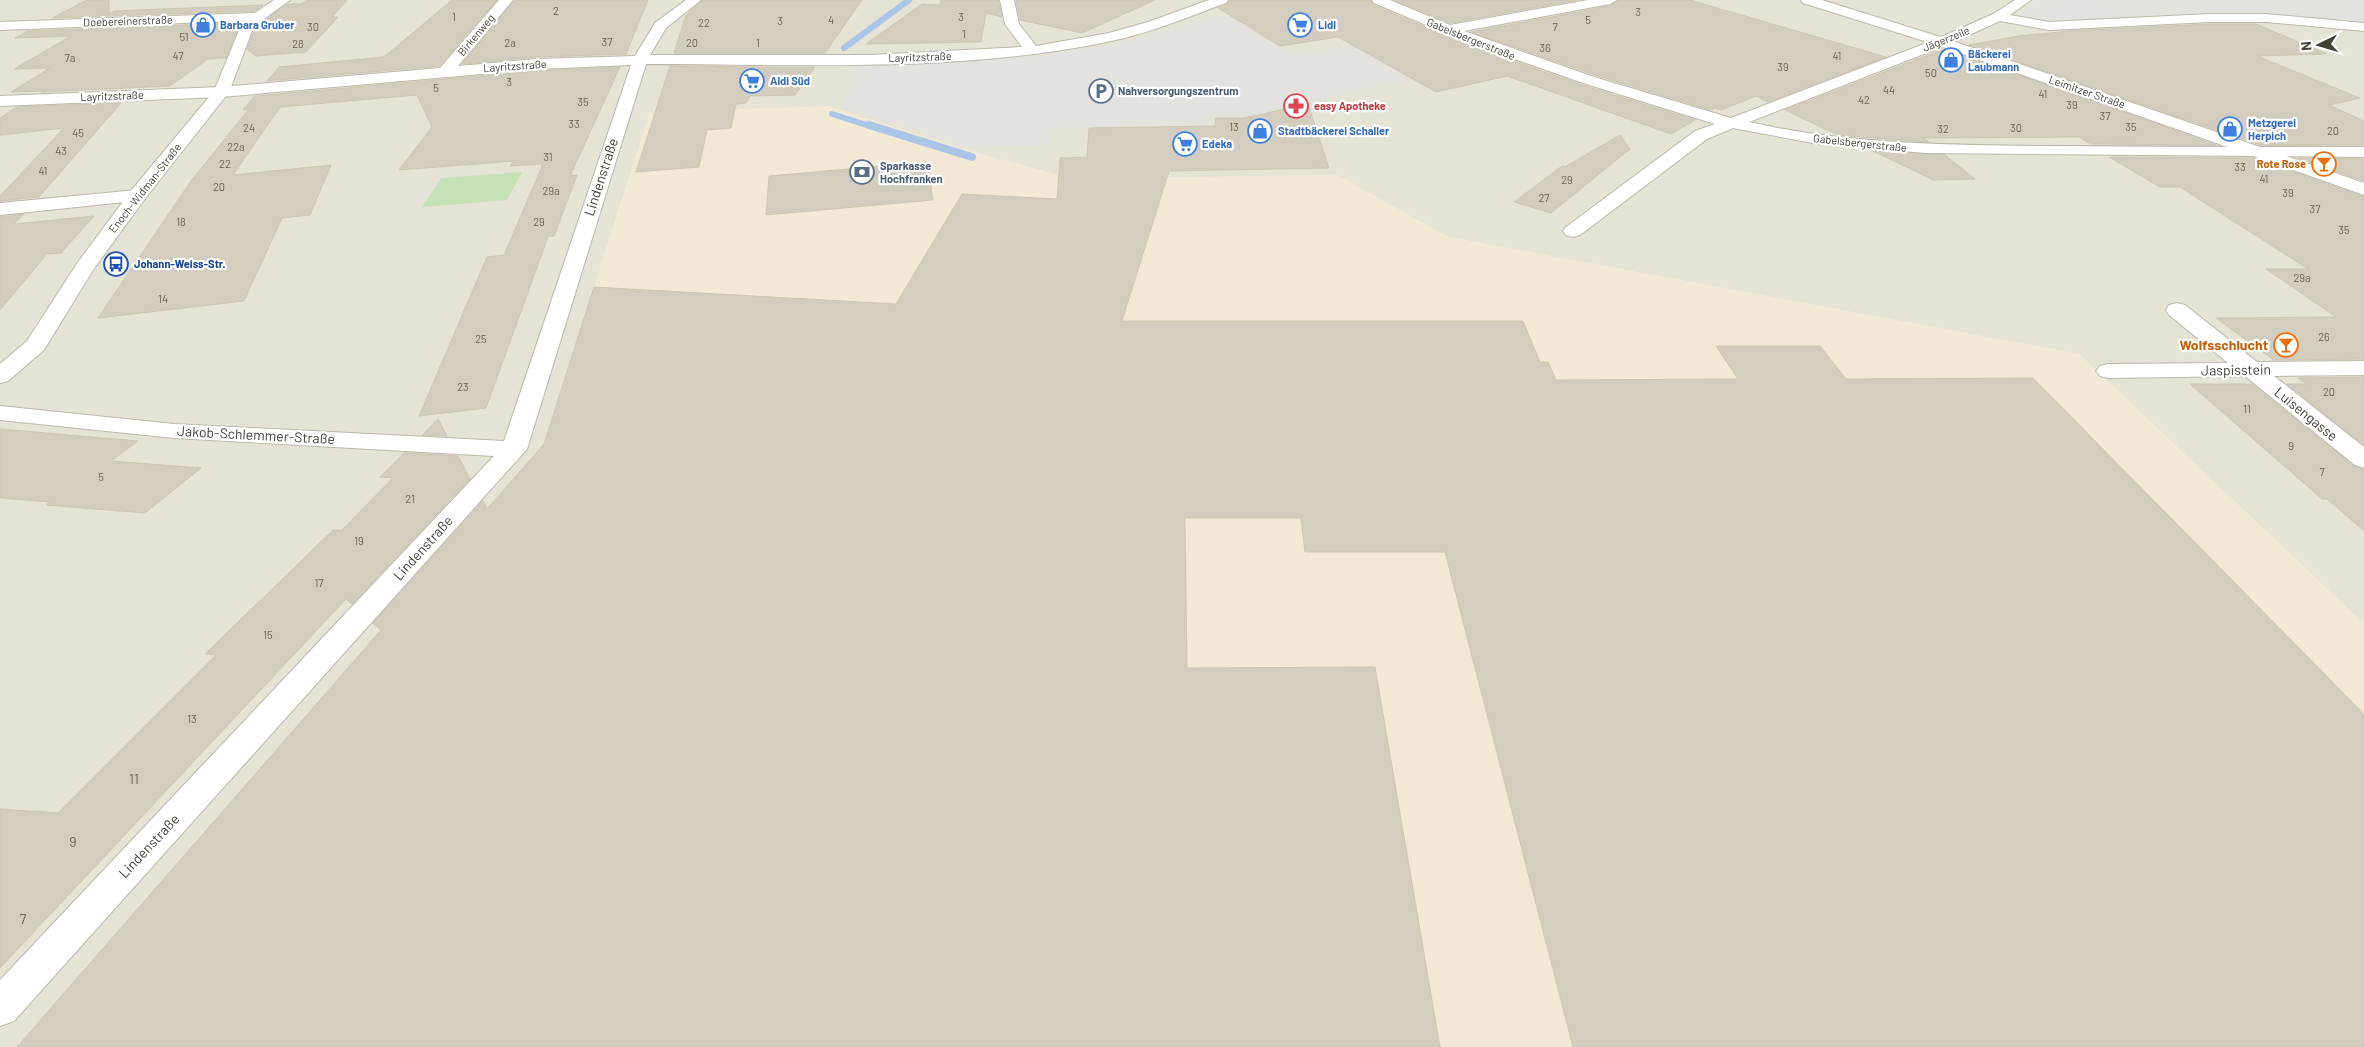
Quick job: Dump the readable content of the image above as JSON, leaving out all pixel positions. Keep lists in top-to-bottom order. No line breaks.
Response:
{"streets":{"street":["Doebereinerstraße","Birkenweg","Gabelsbergerstraße","Jägerzeile","Layritzstraße","Leimitzer Straße","Lindenstraße","Enoch-Widman-Straße","Jaspisstein","Luisengasse","Jakob-Schlemmer-Straße"]},"crossings":[["Doebereinerstraße","Enoch-Widman-Straße"],["Birkenweg","Layritzstraße"],["Gabelsbergerstraße","Jägerzeile"],["Gabelsbergerstraße","Leimitzer Straße"],["Jägerzeile","Leimitzer Straße"],["Layritzstraße","Lindenstraße"],["Layritzstraße","Enoch-Widman-Straße"],["Lindenstraße","Jakob-Schlemmer-Straße"],["Jaspisstein","Luisengasse"]],"places":{"shop":["Barbara Gruber","Bäckerei Laubmann","Metzgerei Herpich","Stadtbäckerei Schaller"],"supermarket":["Lidl","Aldi Süd","Edeka"],"parking":["Nahversorgungszentrum"],"pharmacy":["easy Apotheke"],"bar":["Rote Rose","Wolfsschlucht"],"bank":["Sparkasse Hochfranken"],"bus stop":["Johann-Weiss-Str."]},"house_numbers":["2","3","1","3","4","5","3","22","30","7","1","51","37","2a","20","1","28","36","47","41","7a","39","50","3","5","44","41","42","35","39","37","33","13","35","24","30","32","20","45","22a","43","31","22","33","41","41","29","20","29a","39","27","37","18","29","35","29a","14","26","25","23","20","11","9","7","5","21","19","17","15","13","11","9","7"],"north":"left"}
